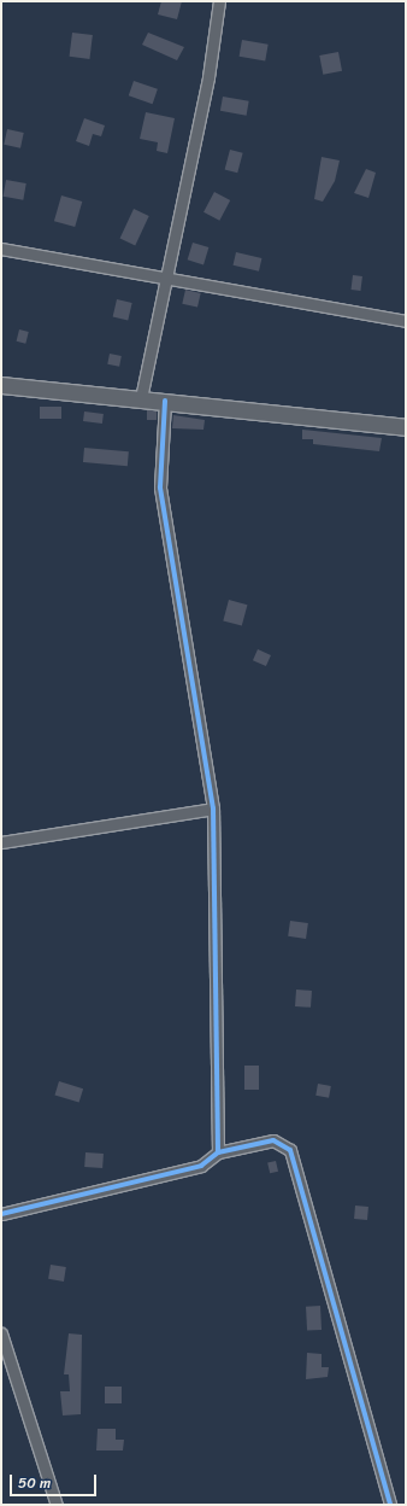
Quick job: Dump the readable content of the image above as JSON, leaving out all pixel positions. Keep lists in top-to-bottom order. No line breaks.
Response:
{"scale_bar":"50 m"}
